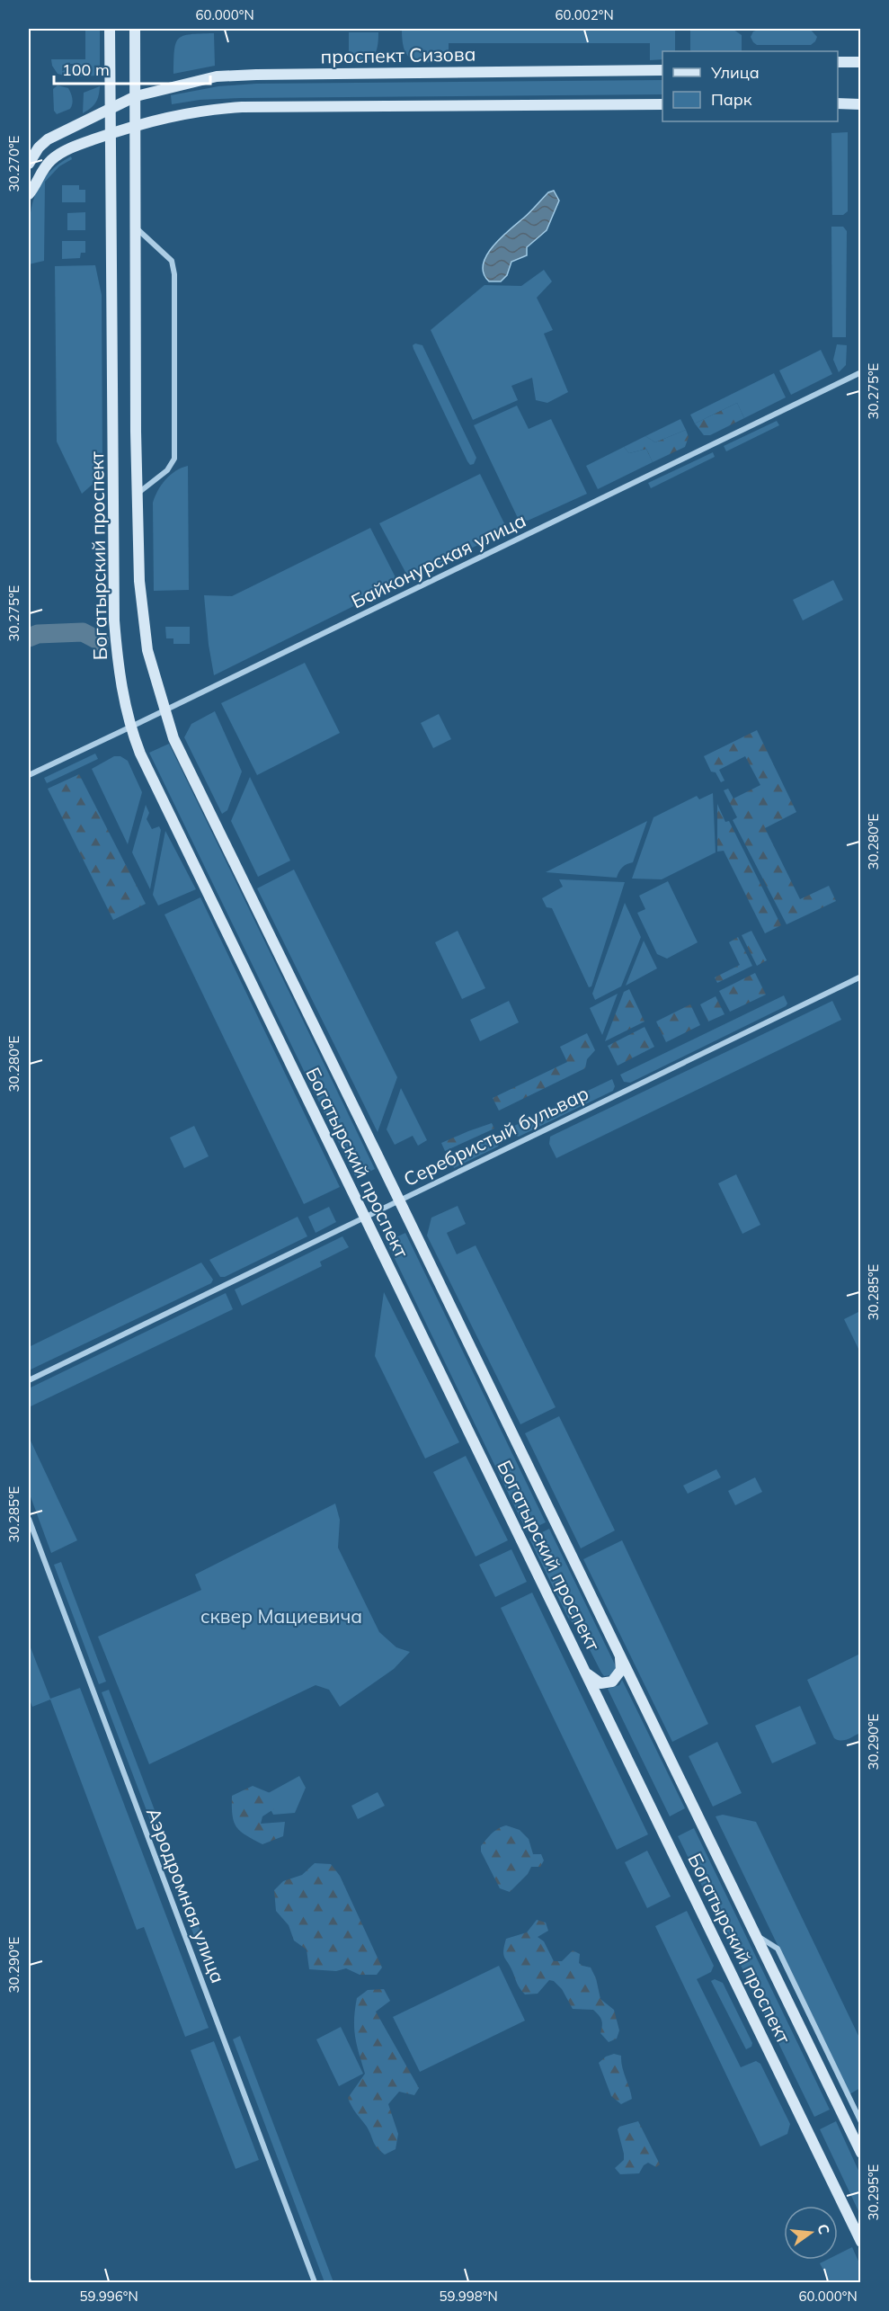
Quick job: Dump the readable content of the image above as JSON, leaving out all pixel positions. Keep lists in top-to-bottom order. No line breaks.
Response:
{"streets":{"main road":["проспект Сизова","Богатырский проспект"],"street":["Байконурская улица","Серебристый бульвар","Аэродромная улица"]},"crossings":[["проспект Сизова","Богатырский проспект"],["Богатырский проспект","Байконурская улица"],["Богатырский проспект","Серебристый бульвар"]],"parks":["сквер Мациевича"],"legend":["Улица","Парк"],"scale_bar":"100 m","north":"right","coordinates":["60.000°N","60.002°N","30.270°E","30.275°E","30.280°E","30.285°E","30.290°E","30.295°E","59.996°N","59.998°N"]}
